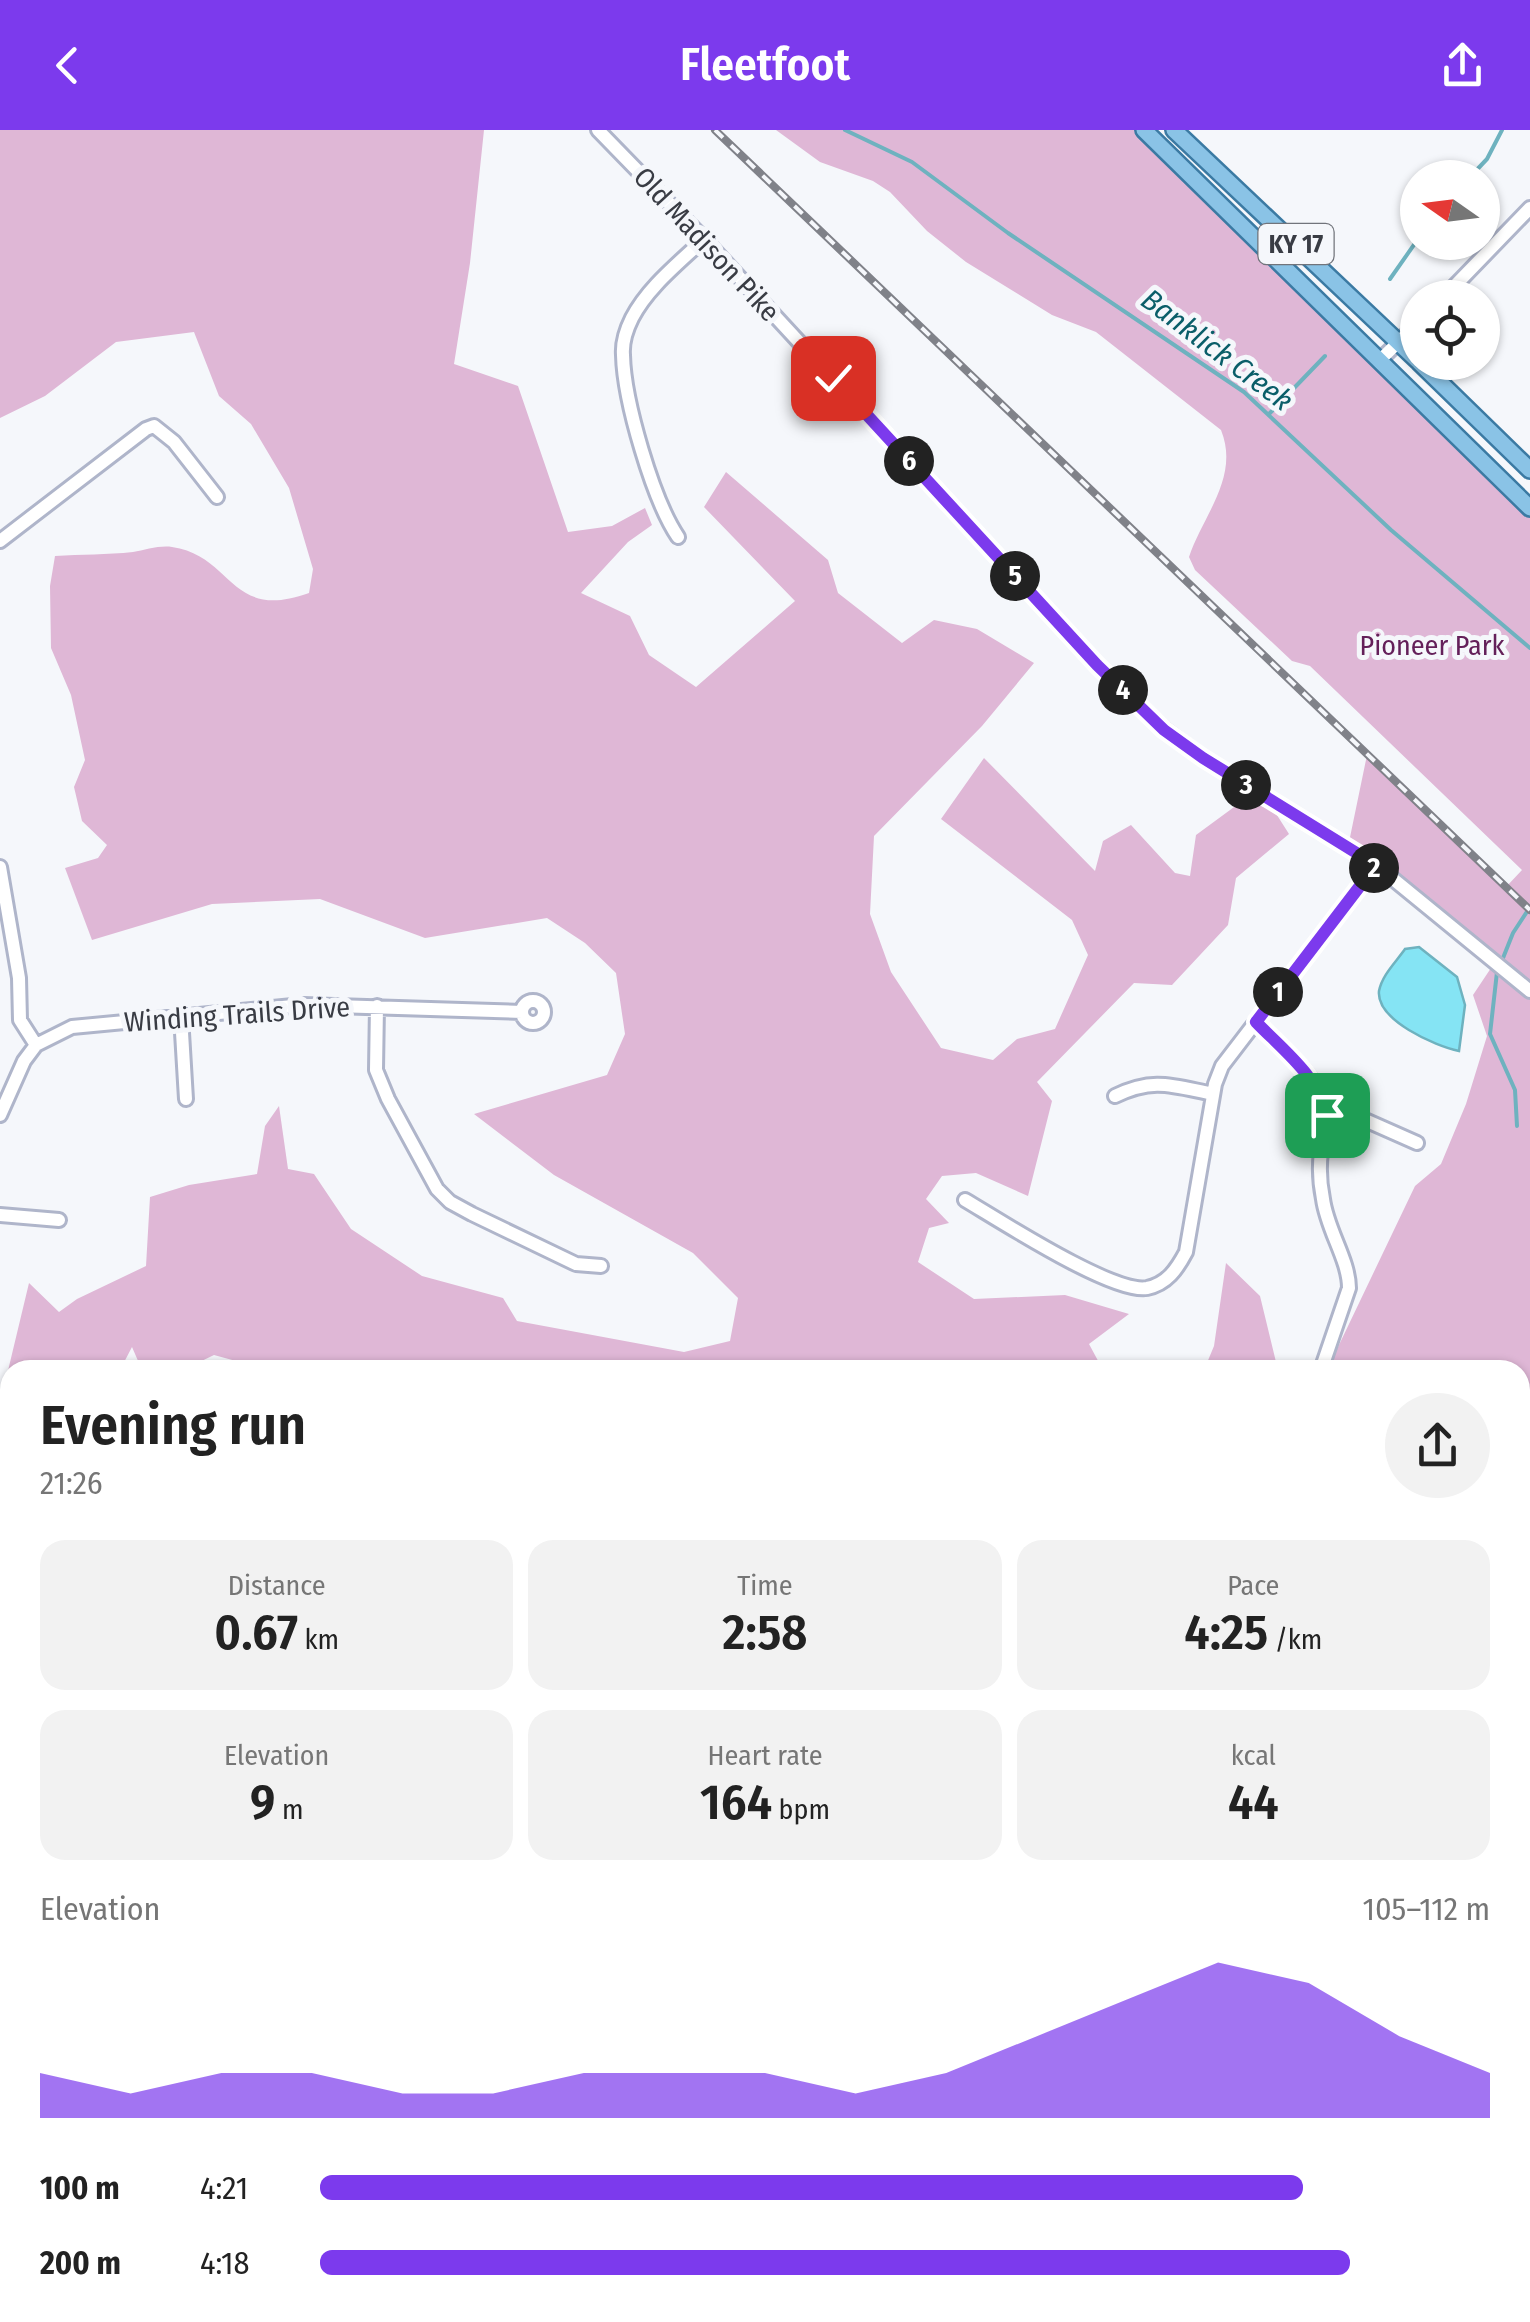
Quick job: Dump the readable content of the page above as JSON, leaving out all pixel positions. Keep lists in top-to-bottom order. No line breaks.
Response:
{"streets":{"main road":["KY 17"],"street":["Old Madison Pike","Winding Trails Drive"]},"water":["Banklick Creek"],"parks":["Pioneer Park"],"north":"left","page":{"header":"Fleetfoot","pins":["6","5","4","3","2","1"],"heading":["Evening run","21:26"],"stats":[["Distance","0.67 km"],["Time","2:58"],["Pace","4:25 /km"],["Elevation","9 m"],["Heart rate","164 bpm"],["kcal","44"]],"chart":["Elevation","105–112 m"],"list":[{"name":"100 m","note":"4:21"},{"name":"200 m","note":"4:18"}]}}
